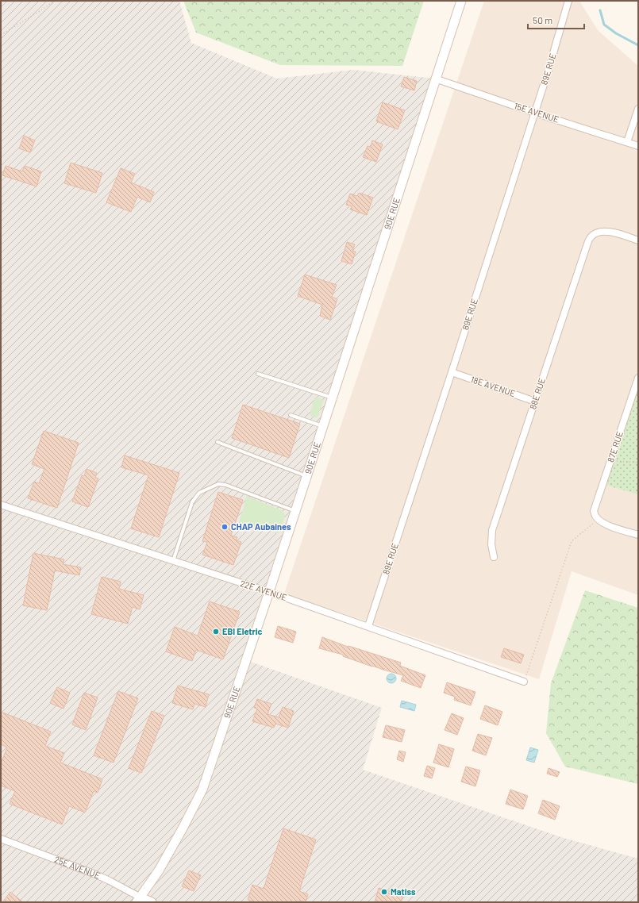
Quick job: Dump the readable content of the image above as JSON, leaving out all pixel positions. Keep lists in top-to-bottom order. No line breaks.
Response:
{"streets":{"street":["89E RUE","15E AVENUE","90E RUE","18E AVENUE","88E RUE","87E RUE","22E AVENUE","25E AVENUE"]},"crossings":[["89E RUE","15E AVENUE"],["89E RUE","18E AVENUE"],["89E RUE","22E AVENUE"],["15E AVENUE","90E RUE"],["90E RUE","22E AVENUE"],["90E RUE","25E AVENUE"],["18E AVENUE","88E RUE"]],"places":["CHAP Aubaines","EBI Eletric","Matiss"],"scale_bar":"50 m"}
